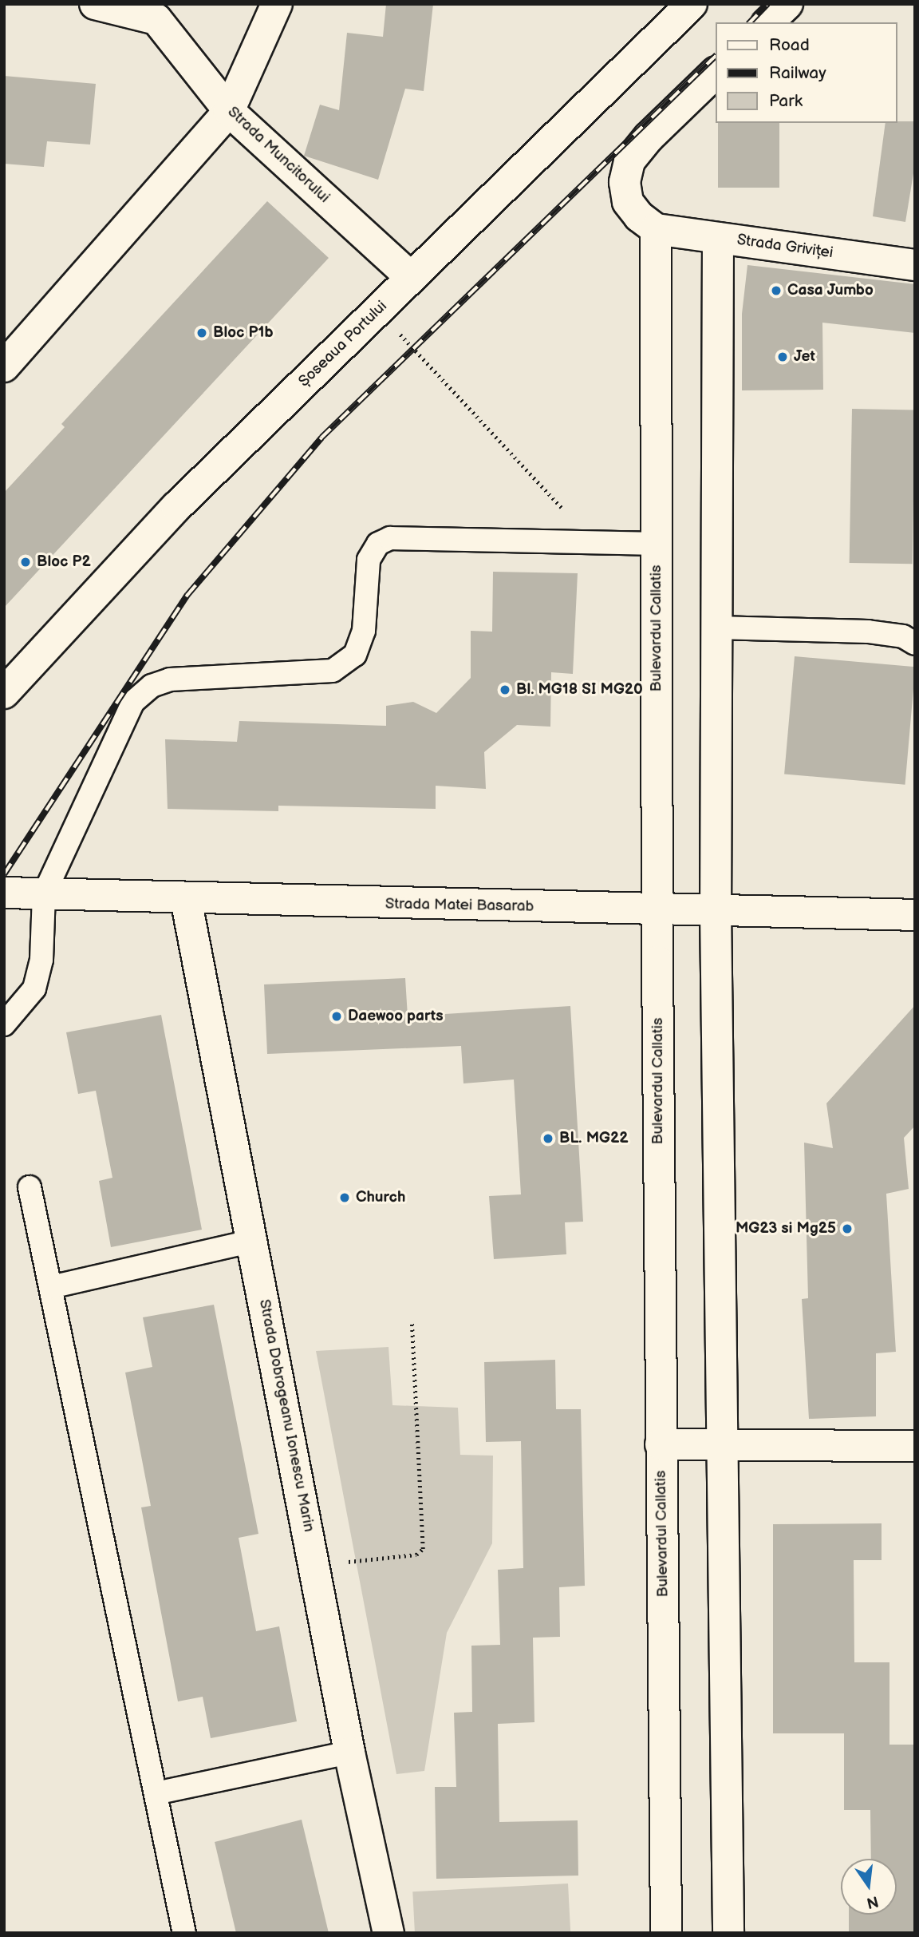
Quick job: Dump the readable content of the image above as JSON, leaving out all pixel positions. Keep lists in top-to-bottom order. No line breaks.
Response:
{"streets":{"street":["Strada Muncitorului","Strada Griviței","Șoseaua Portului","Bulevardul Callatis","Strada Matei Basarab","Strada Dobrogeanu Ionescu Marin"]},"crossings":[["Strada Muncitorului","Șoseaua Portului"],["Strada Griviței","Bulevardul Callatis"],["Bulevardul Callatis","Strada Matei Basarab"],["Strada Matei Basarab","Strada Dobrogeanu Ionescu Marin"]],"places":["Casa Jumbo","Bloc P1b","Jet","Bloc P2","Bl. MG18 SI MG20","Daewoo parts","BL. MG22","Church","MG23 si Mg25"],"legend":["Road","Railway","Park"],"north":"bottom"}
